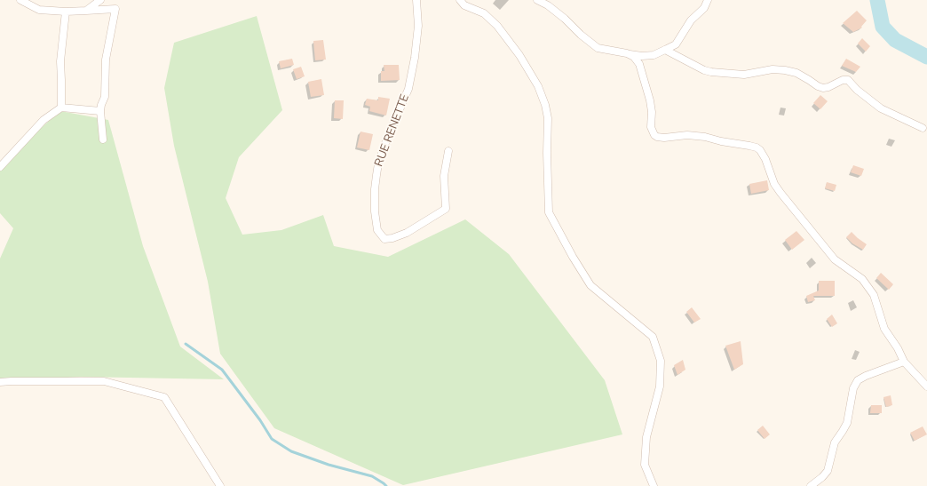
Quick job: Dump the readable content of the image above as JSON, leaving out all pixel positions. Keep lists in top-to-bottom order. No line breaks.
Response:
{"streets":{"street":["RUE RENETTE"]}}
